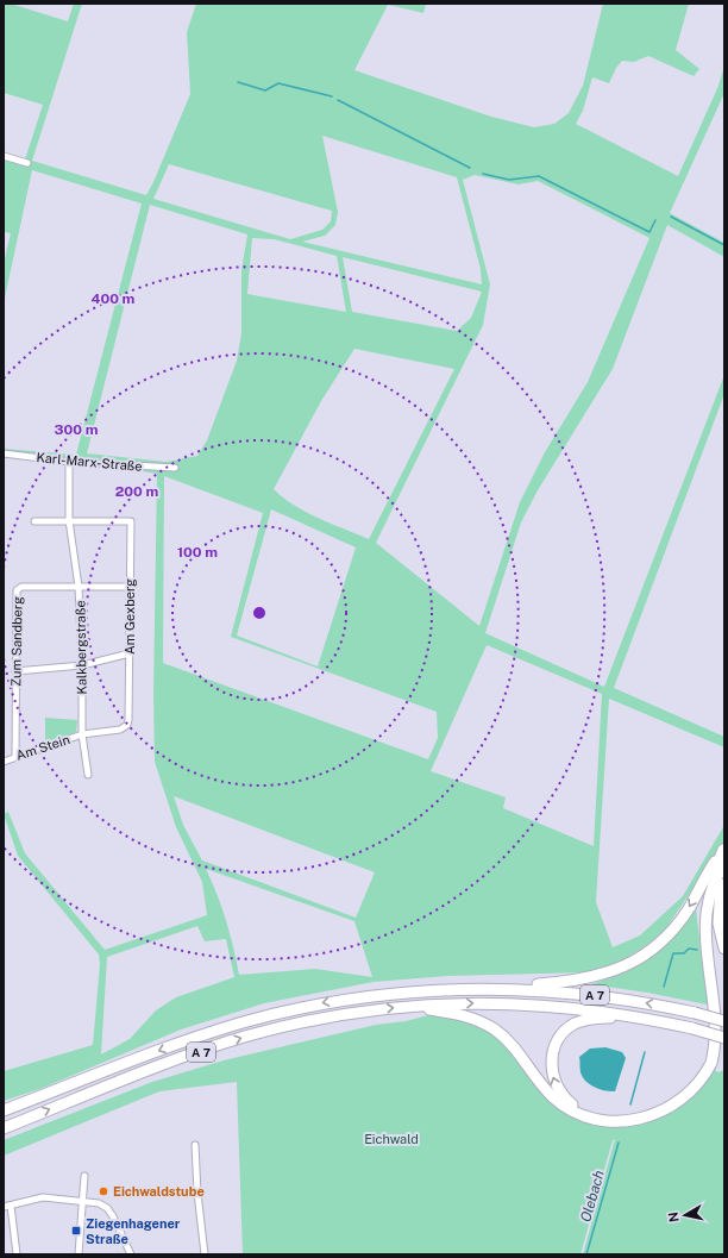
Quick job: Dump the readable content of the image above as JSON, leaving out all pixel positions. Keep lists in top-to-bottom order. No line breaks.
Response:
{"streets":{"highway":["A 7"],"street":["Karl-Marx-Straße","Am Gexberg","Zum Sandberg","Kalkbergstraße","Am Stein"]},"crossings":[["Karl-Marx-Straße","Kalkbergstraße"],["Am Gexberg","Kalkbergstraße"],["Am Gexberg","Am Stein"],["Zum Sandberg","Kalkbergstraße"],["Zum Sandberg","Am Stein"],["Kalkbergstraße","Am Stein"]],"water":["Olebach"],"parks":["Eichwald"],"places":{"other":["Eichwaldstube"],"transit":["Ziegenhagener Straße"]},"north":"left","rings":["400 m","300 m","200 m","100 m"]}
